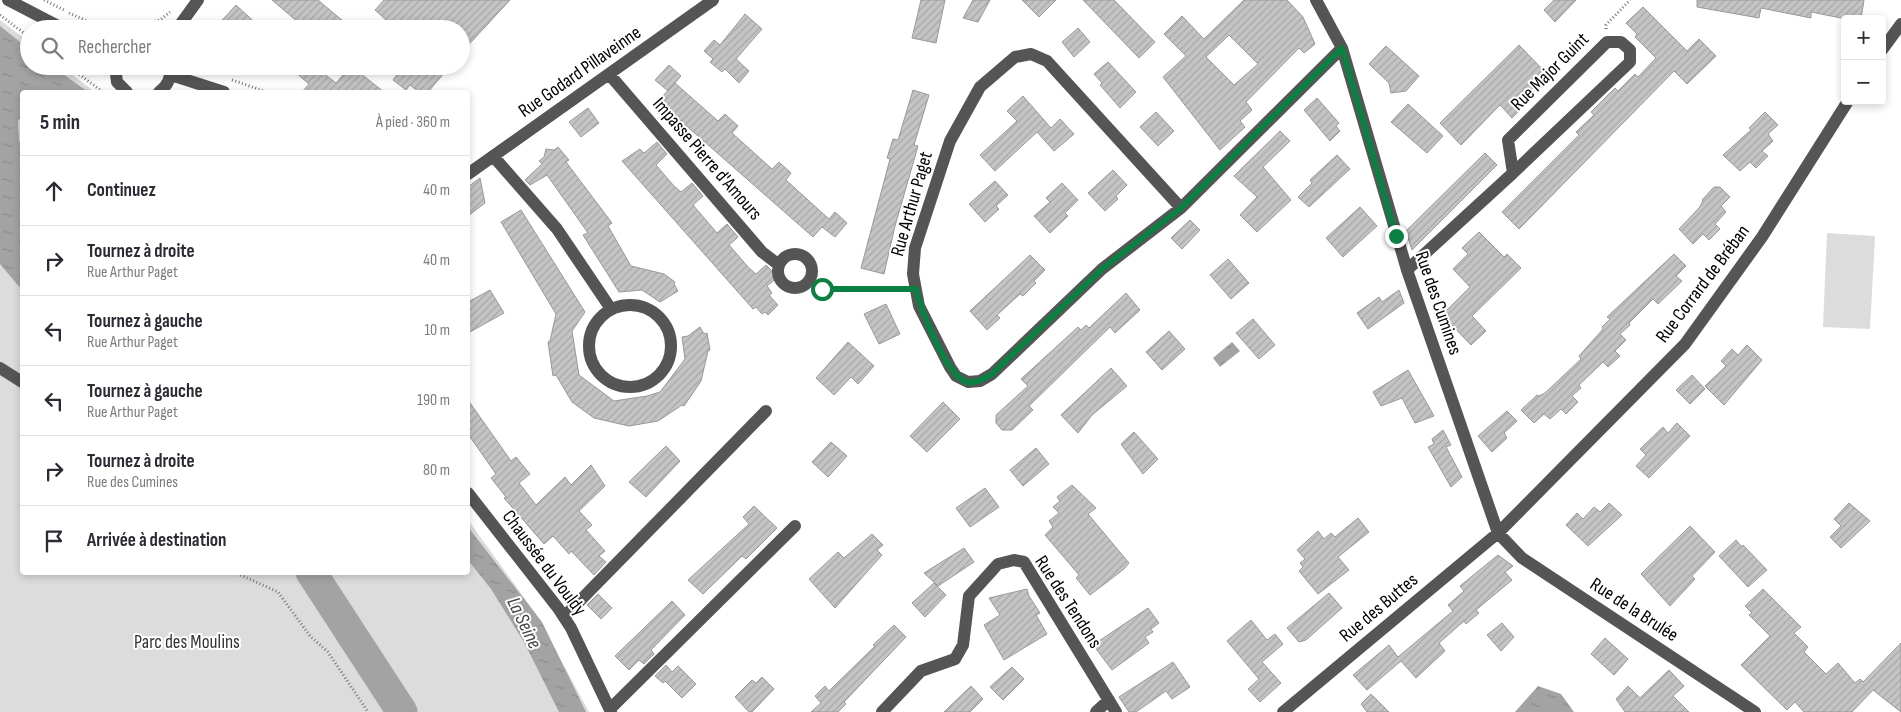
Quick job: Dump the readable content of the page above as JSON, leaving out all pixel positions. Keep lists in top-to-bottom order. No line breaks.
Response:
{"streets":{"street":["Rue Godard Pillaveinne","Rue Major Guint","Impasse Pierre d'Amours","Rue Arthur Paget","Rue Corrard de Bréban","Rue des Cumines","Chaussée du Vouldy","Rue des Tendons","Rue des Buttes","Rue de la Brulée"]},"crossings":[["Rue Godard Pillaveinne","Impasse Pierre d'Amours"],["Rue Major Guint","Rue des Cumines"],["Rue Arthur Paget","Rue des Cumines"],["Rue Corrard de Bréban","Rue des Cumines"],["Rue Corrard de Bréban","Rue des Buttes"],["Rue Corrard de Bréban","Rue de la Brulée"],["Rue des Cumines","Rue des Buttes"],["Rue des Cumines","Rue de la Brulée"],["Rue des Buttes","Rue de la Brulée"]],"water":["La Seine"],"parks":["Parc des Moulins"],"page":{"map_buttons":["+","−"],"search":"Rechercher","heading":["5 min","À pied · 360 m"],"list":[["Continuez","40 m"],["Tournez à droite","Rue Arthur Paget","40 m"],["Tournez à gauche","Rue Arthur Paget","10 m"],["Tournez à gauche","Rue Arthur Paget","190 m"],["Tournez à droite","Rue des Cumines","80 m"],"Arrivée à destination"]}}
